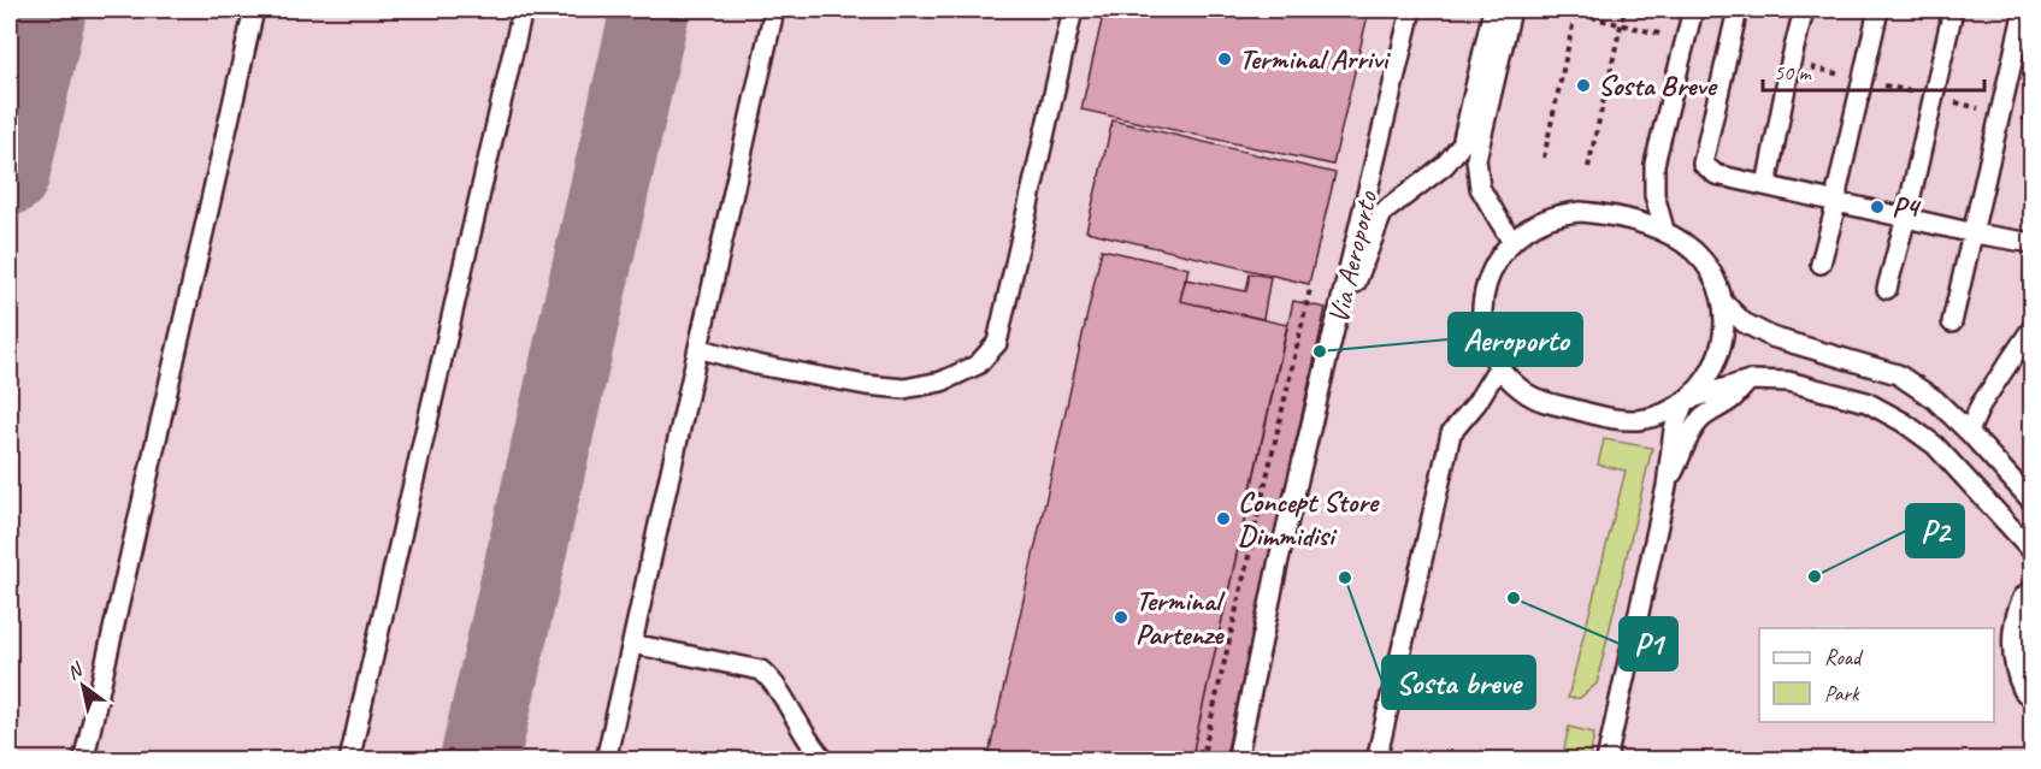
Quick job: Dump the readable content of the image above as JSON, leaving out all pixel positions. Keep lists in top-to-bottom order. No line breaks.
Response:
{"streets":{"lane":["Via Aeroporto"]},"places":["Terminal Arrivi","Sosta Breve","P4","Aeroporto","Concept Store Dimmidisi","P2","Sosta breve","P1","Terminal Partenze"],"legend":["Road","Park"],"scale_bar":"50 m","north":"top left"}
